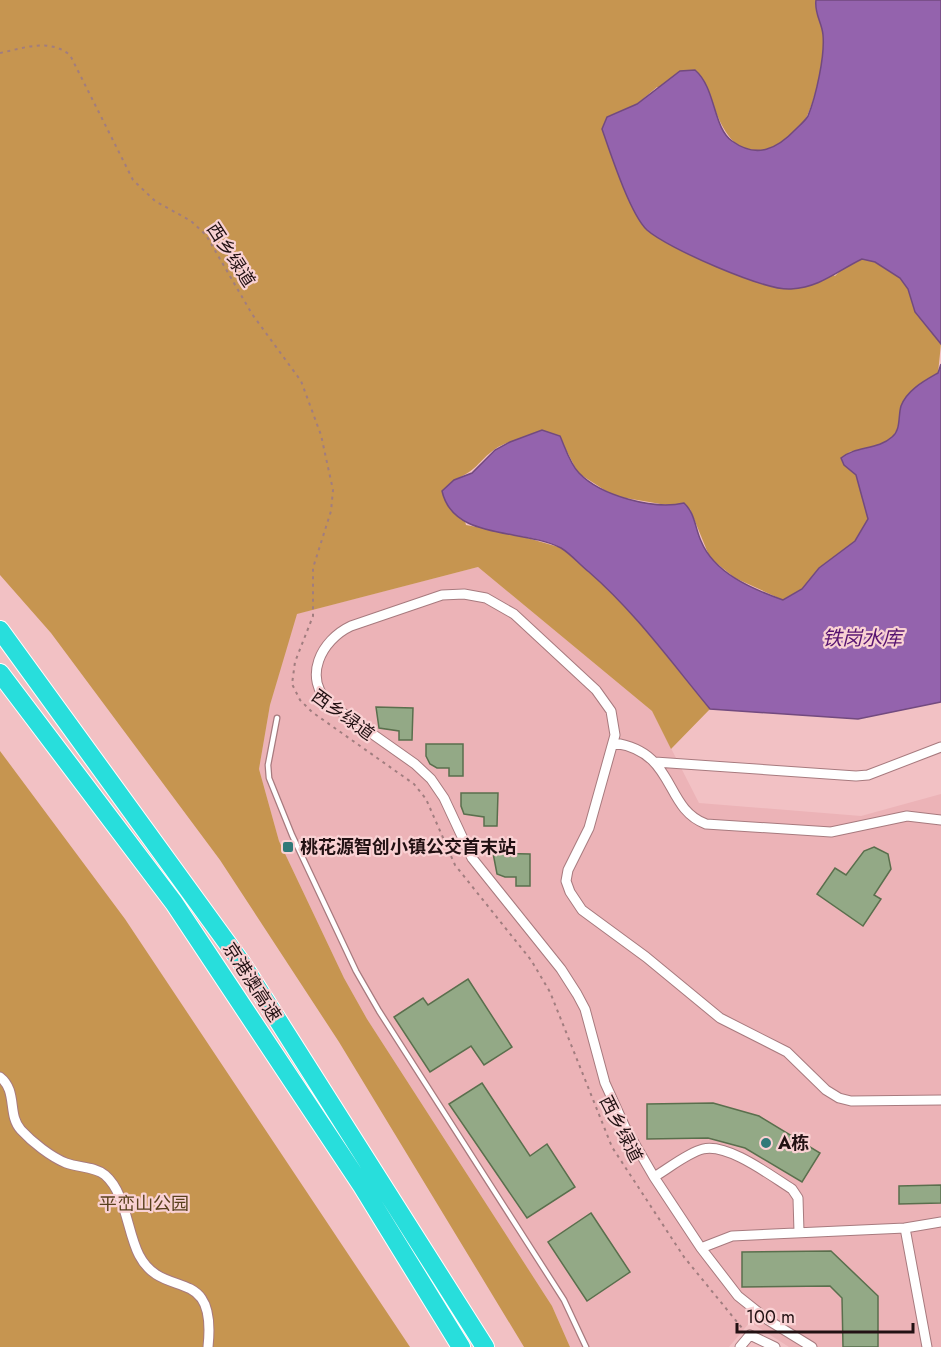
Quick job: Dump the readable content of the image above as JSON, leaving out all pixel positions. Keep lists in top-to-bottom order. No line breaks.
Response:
{"streets":{"highway":["京港澳高速"],"path":["西乡绿道"]},"water":["铁岗水库"],"parks":["平峦山公园"],"places":{"transit":["桃花源智创小镇公交首末站"],"other":["A栋"]},"scale_bar":"100 m"}
